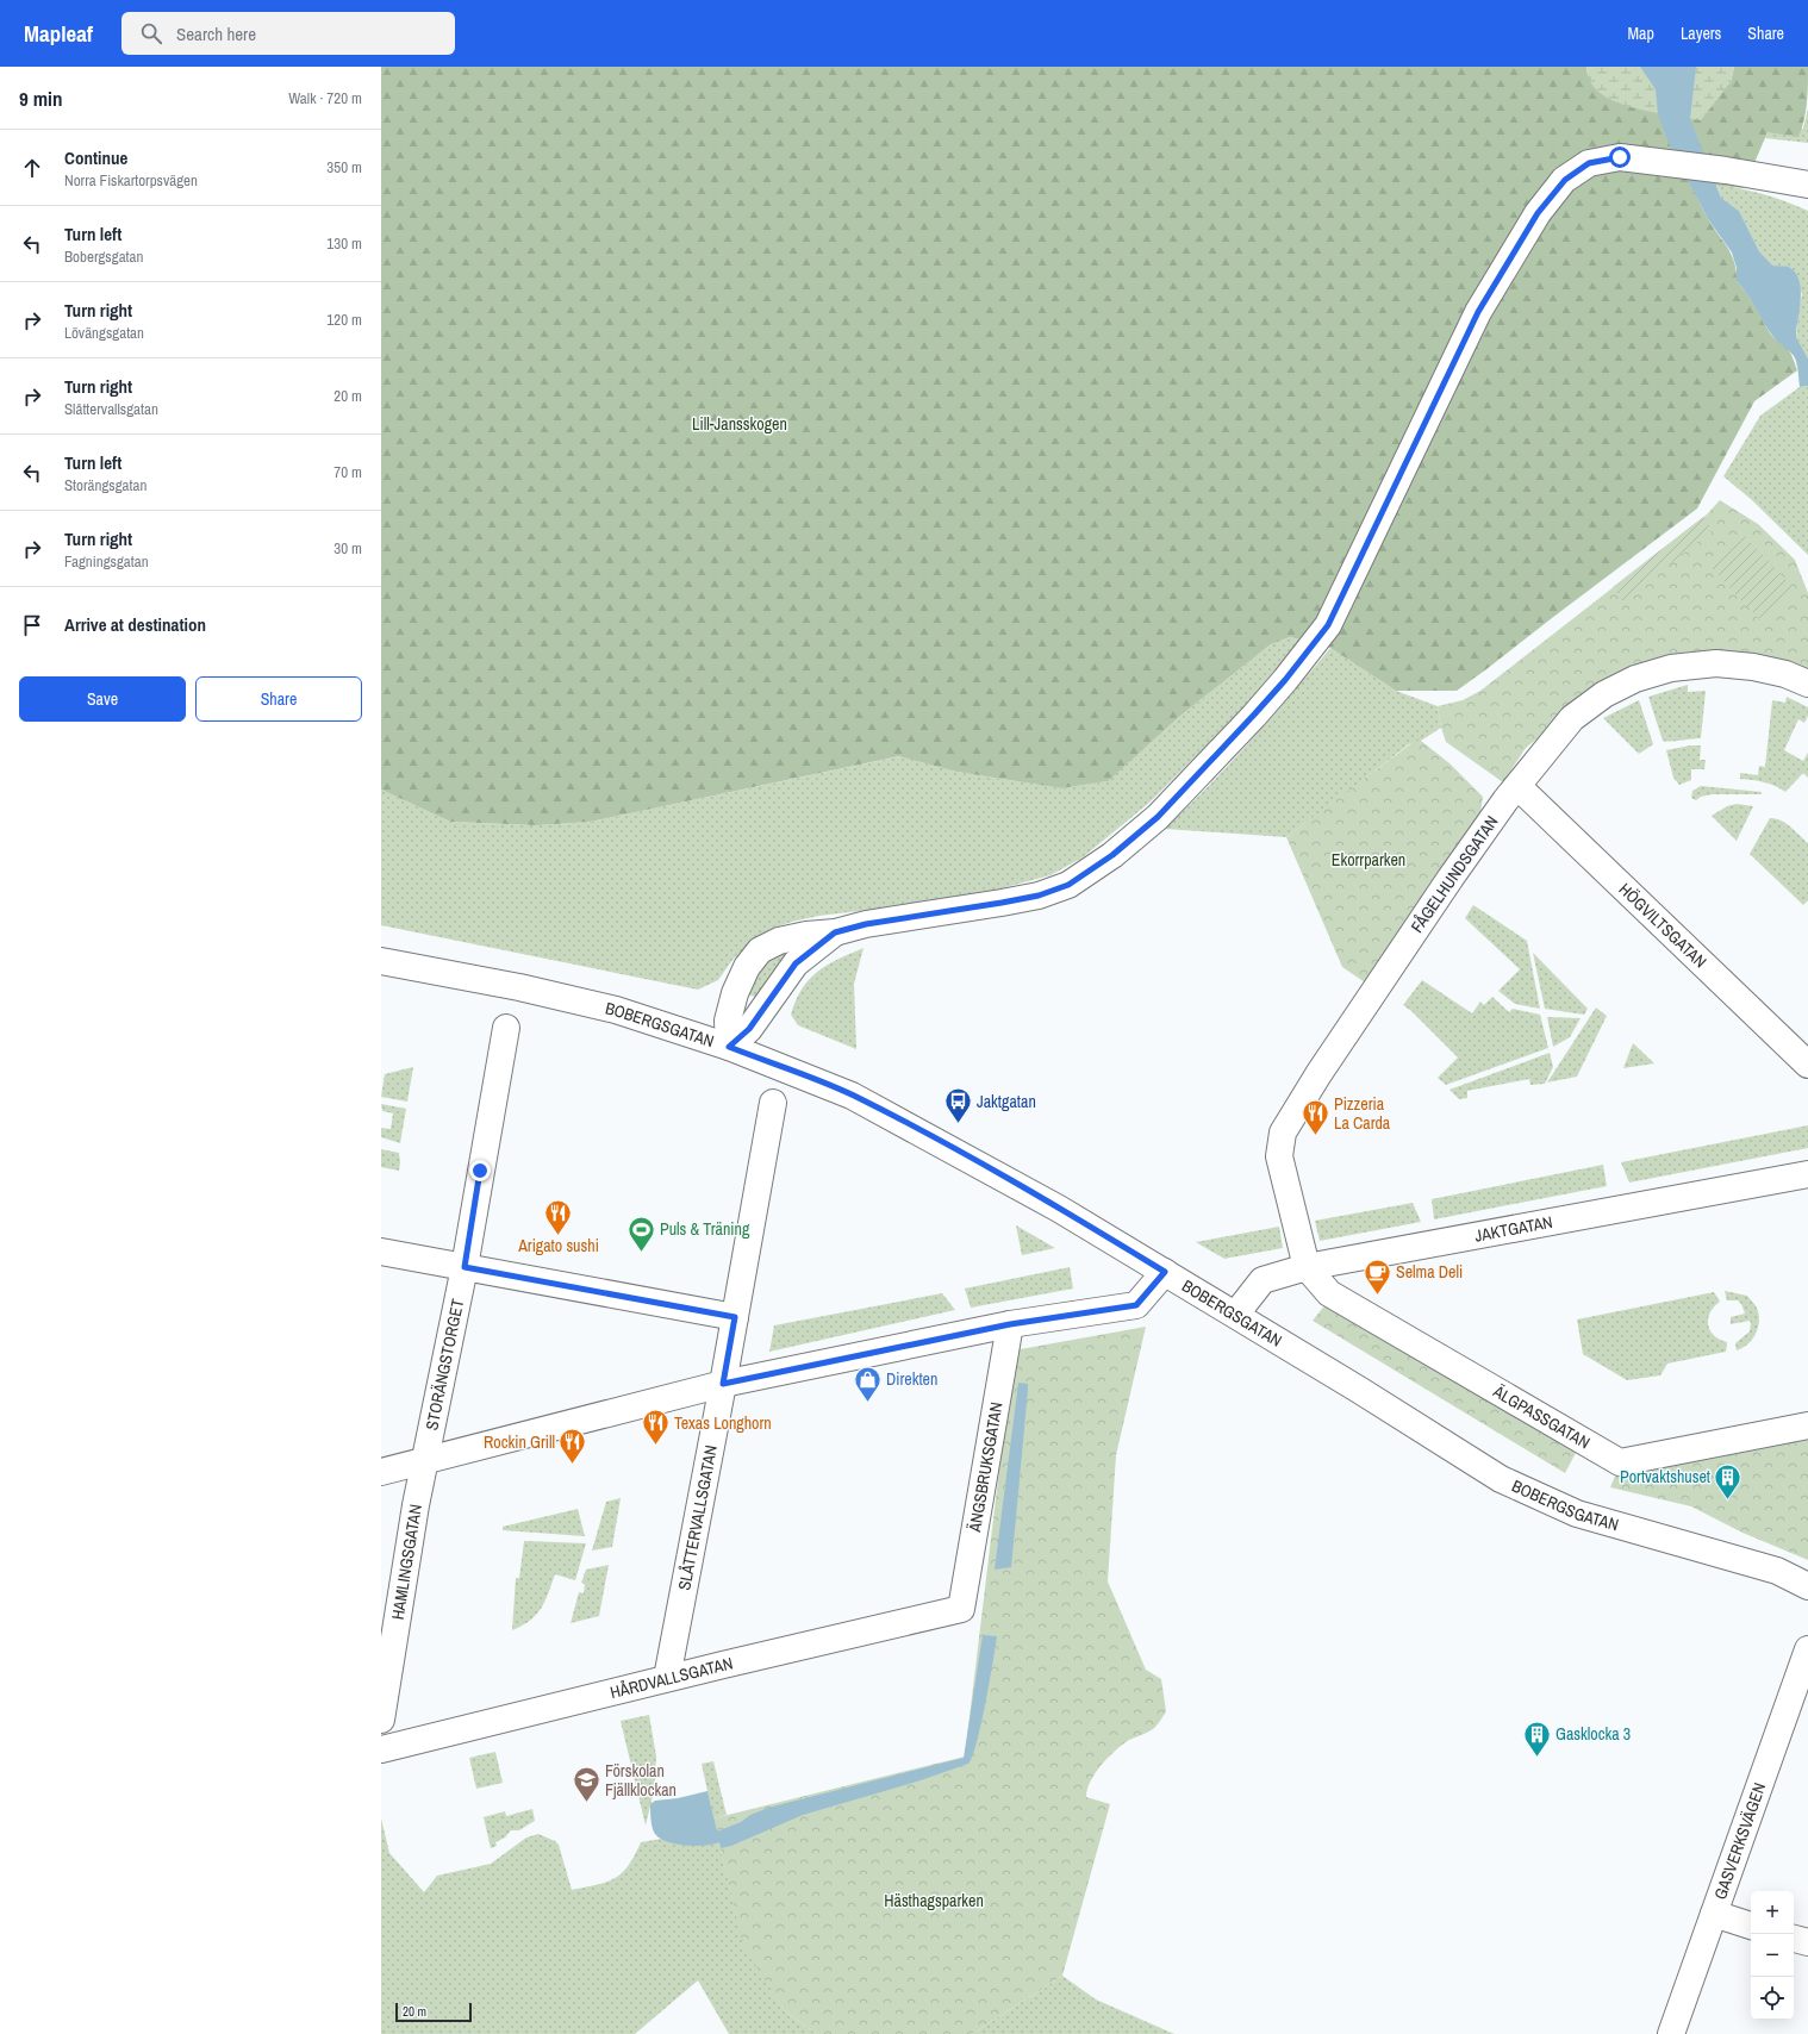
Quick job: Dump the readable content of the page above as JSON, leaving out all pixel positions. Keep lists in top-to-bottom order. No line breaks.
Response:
{"streets":{"street":["FÅGELHUNDSGATAN","HÖGVILTSGATAN","BOBERGSGATAN","JAKTGATAN","STORÄNGSTORGET","ÄLGPASSGATAN","ÄNGSBRUKSGATAN","SLÅTTERVALLSGATAN","HAMLINGSGATAN","HÅRDVALLSGATAN","GASVERKSVÄGEN"]},"crossings":[["FÅGELHUNDSGATAN","HÖGVILTSGATAN"],["FÅGELHUNDSGATAN","JAKTGATAN"],["FÅGELHUNDSGATAN","ÄLGPASSGATAN"],["BOBERGSGATAN","JAKTGATAN"],["JAKTGATAN","ÄLGPASSGATAN"],["STORÄNGSTORGET","HAMLINGSGATAN"],["ÄNGSBRUKSGATAN","HÅRDVALLSGATAN"],["SLÅTTERVALLSGATAN","HÅRDVALLSGATAN"]],"parks":["Lill-Jansskogen","Ekorrparken","Hästhagsparken"],"places":{"bus stop":["Jaktgatan"],"restaurant":["Pizzeria La Carda","Arigato sushi","Texas Longhorn","Rockin Grill"],"sports":["Puls & Träning"],"cafe":["Selma Deli"],"shop":["Direkten"],"building":["Portvaktshuset","Gasklocka 3"],"school or university":["Förskolan Fjällklockan"]},"scale_bar":"20 m","page":{"header":"Mapleaf","search":"Search here","nav":["Map","Layers","Share"],"heading":["9 min","Walk · 720 m"],"list":[["Continue","Norra Fiskartorpsvägen","350 m"],["Turn left","Bobergsgatan","130 m"],["Turn right","Lövängsgatan","120 m"],["Turn right","Slåttervallsgatan","20 m"],["Turn left","Storängsgatan","70 m"],["Turn right","Fagningsgatan","30 m"],"Arrive at destination"],"buttons":["Save","Share"],"map_buttons":["+","−"],"scale":"20 m"}}
